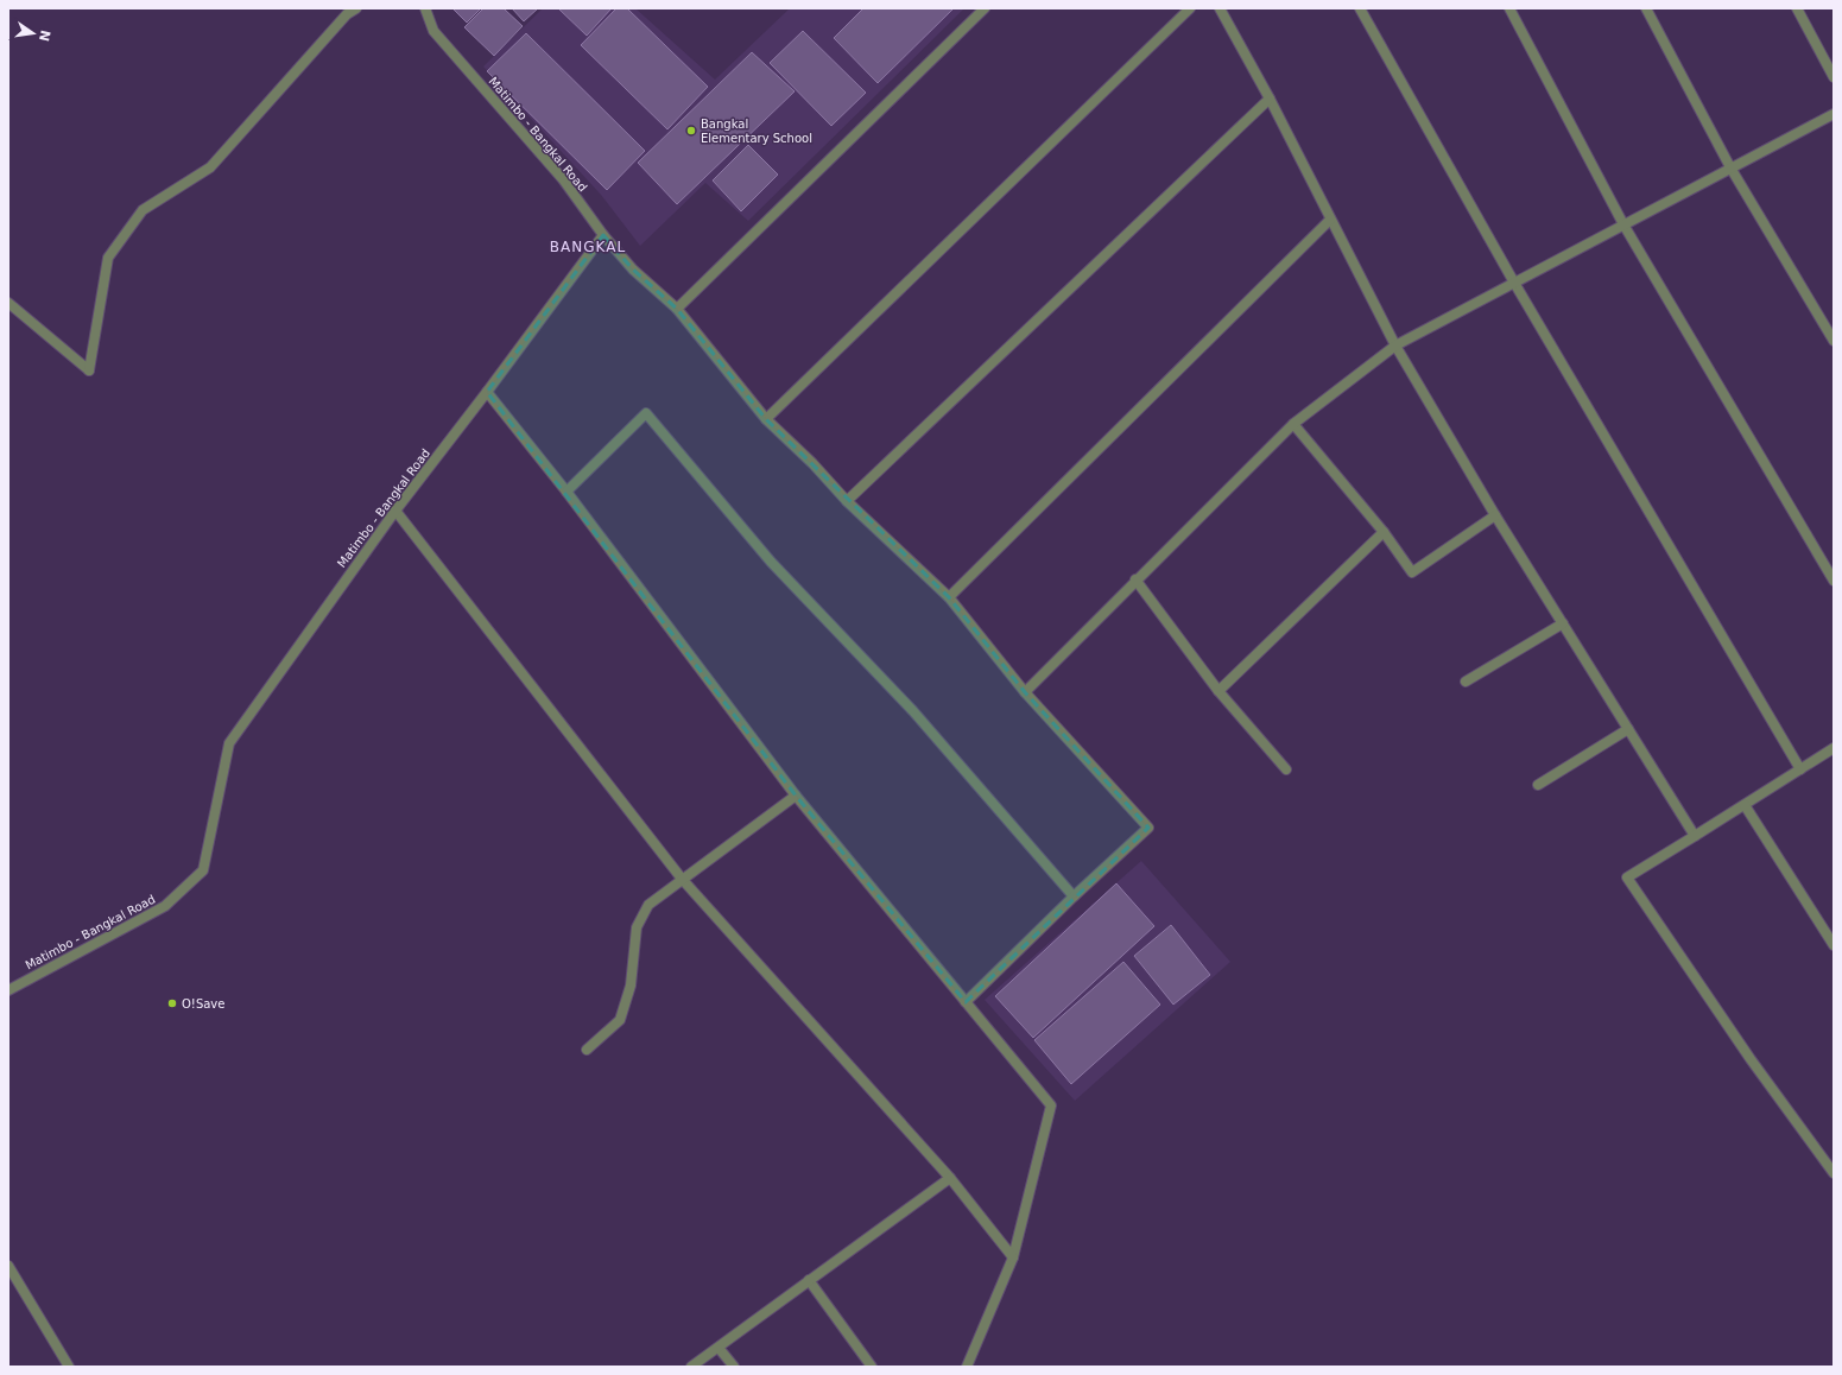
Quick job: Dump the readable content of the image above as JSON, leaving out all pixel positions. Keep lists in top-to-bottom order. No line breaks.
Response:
{"streets":{"street":["Matimbo - Bangkal Road"]},"districts":["BANGKAL"],"places":["Bangkal Elementary School","O!Save"],"north":"right"}
